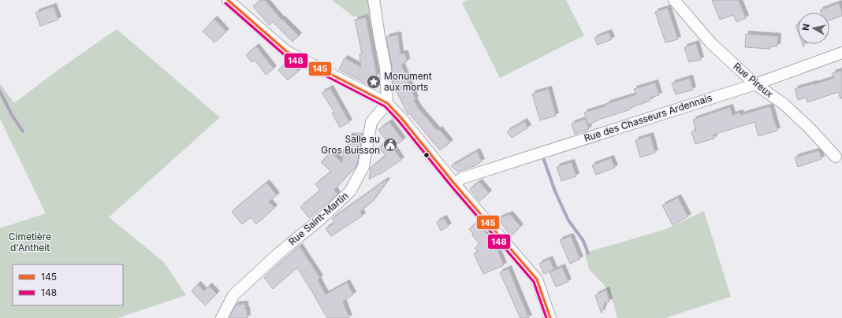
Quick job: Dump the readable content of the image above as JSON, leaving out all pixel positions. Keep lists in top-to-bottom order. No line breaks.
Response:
{"streets":{"street":["Rue Pireux","Rue des Chasseurs Ardennais","Rue Saint-Martin"]},"crossings":[["Rue Pireux","Rue des Chasseurs Ardennais"]],"parks":["Cimetière d'Antheit"],"places":{"place":["Monument aux morts"],"public building":["Salle au Gros Buisson"]},"lines":["transit line 145","transit line 148"],"legend":["145","148"],"north":"left"}
